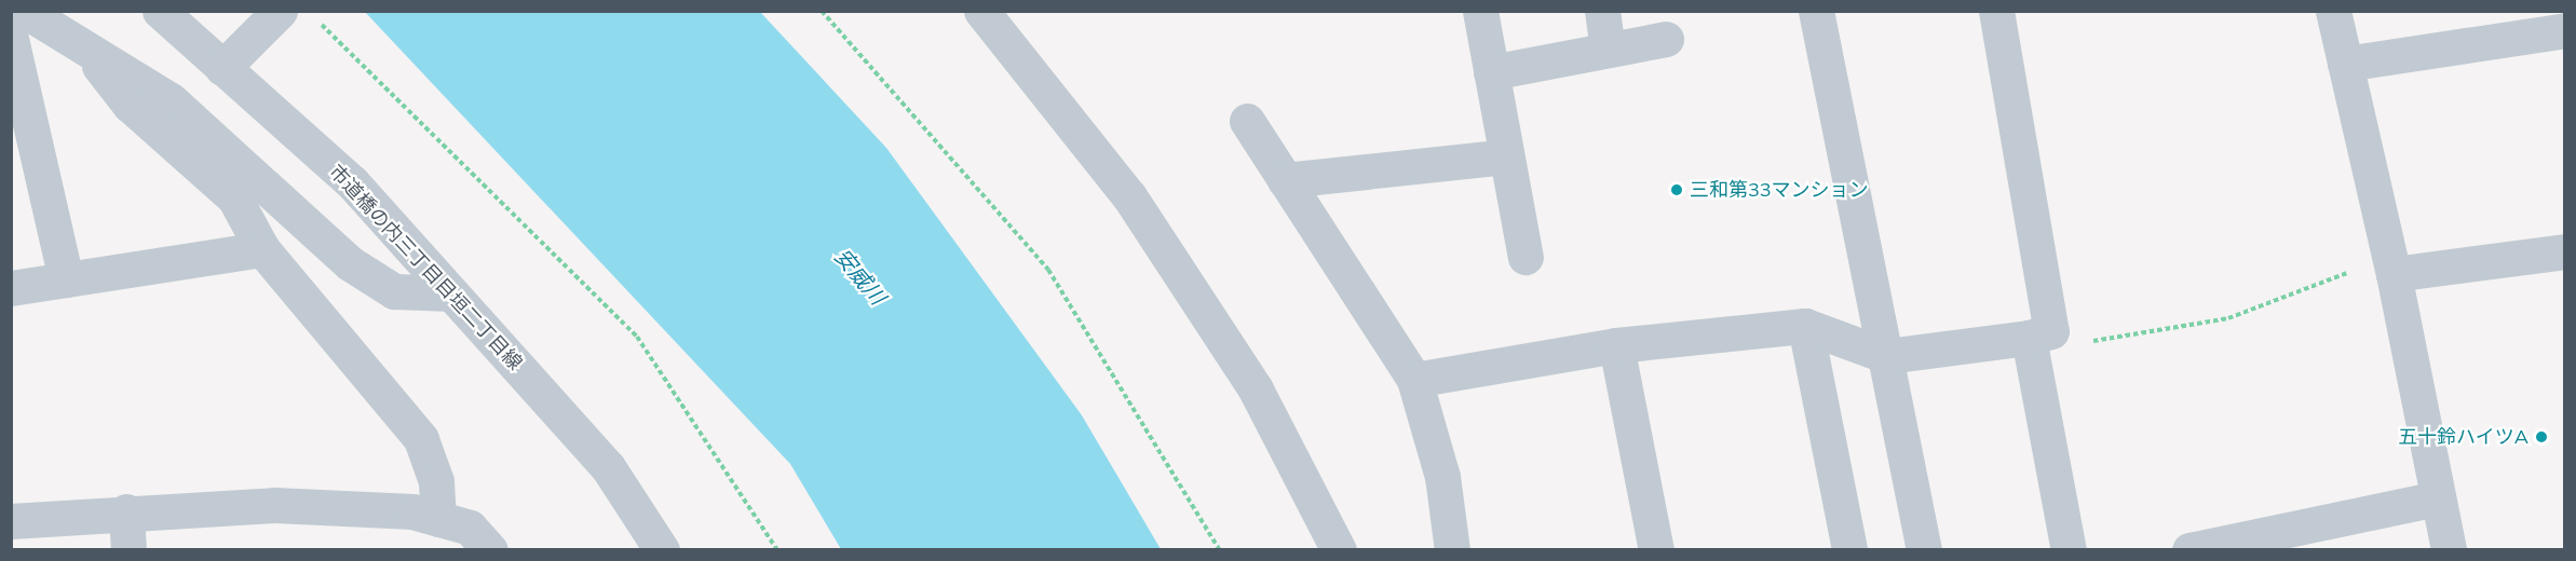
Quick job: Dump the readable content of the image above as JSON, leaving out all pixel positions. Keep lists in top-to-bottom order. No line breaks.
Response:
{"streets":{"street":["市道橋の内三丁目目垣二丁目線"]},"water":["安威川"],"places":["三和第33マンション","五十鈴ハイツA"]}
